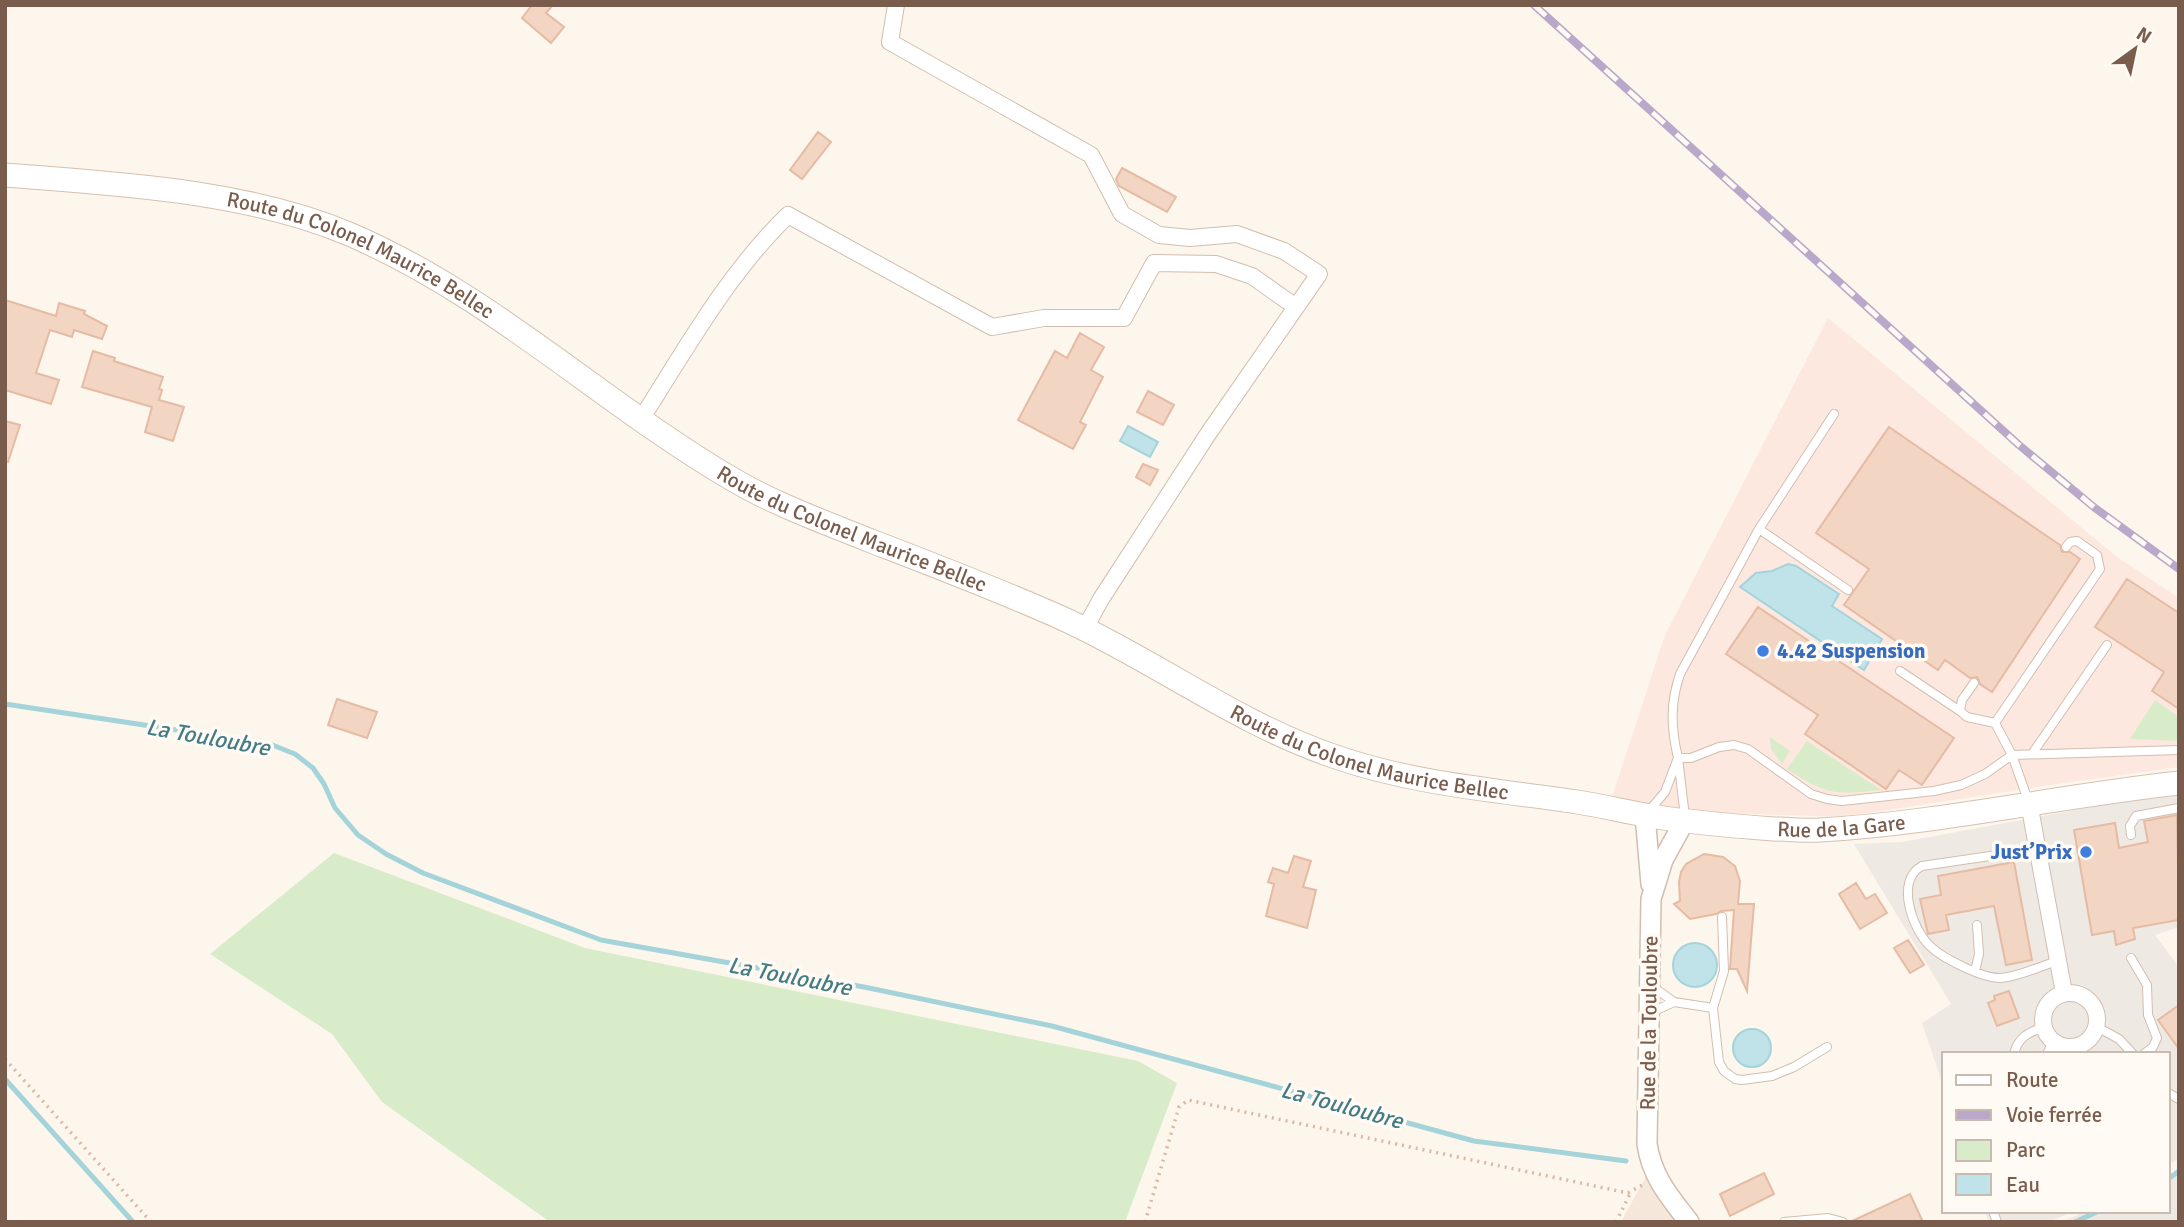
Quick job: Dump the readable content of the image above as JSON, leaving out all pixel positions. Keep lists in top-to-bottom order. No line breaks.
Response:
{"streets":{"main road":["Route du Colonel Maurice Bellec","Rue de la Gare"],"street":["Rue de la Touloubre"]},"crossings":[["Route du Colonel Maurice Bellec","Rue de la Gare"],["Rue de la Gare","Rue de la Touloubre"]],"water":["La Touloubre"],"places":["4.42 Suspension","Just’Prix"],"legend":["Route","Voie ferrée","Parc","Eau"],"north":"top right"}
